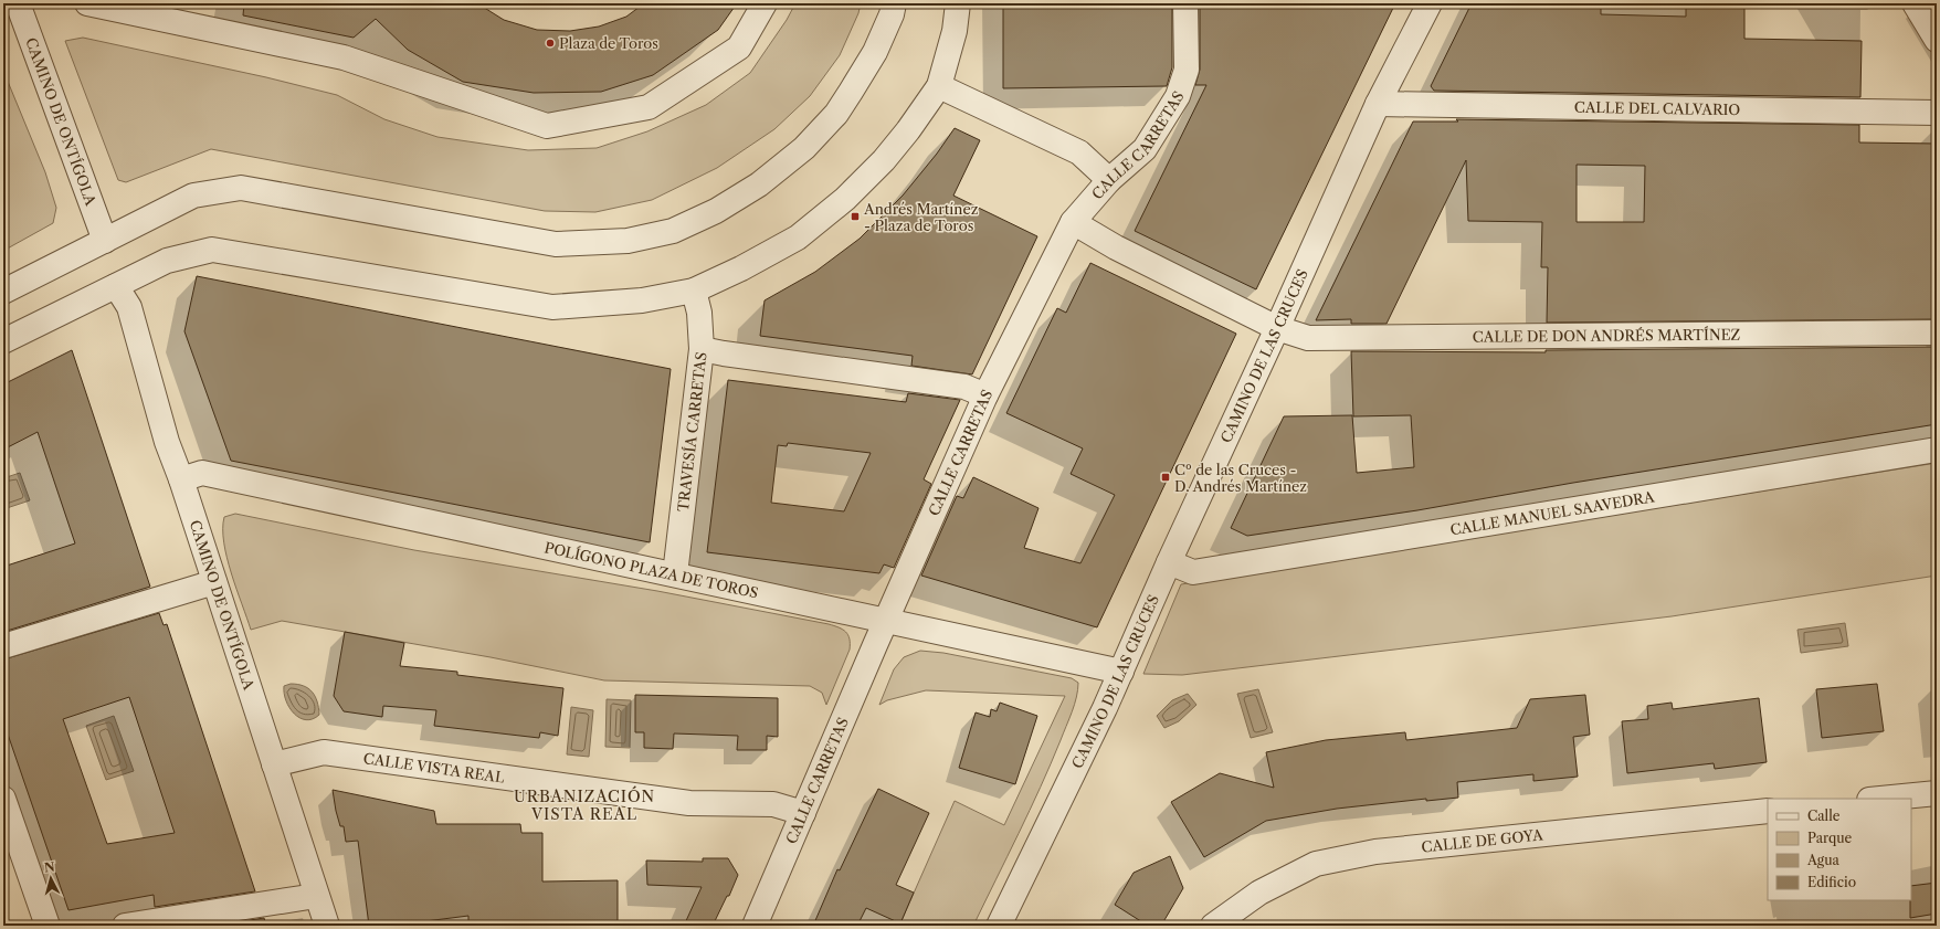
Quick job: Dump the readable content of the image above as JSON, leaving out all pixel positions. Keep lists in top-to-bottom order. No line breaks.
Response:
{"streets":{"street":["CALLE DEL CALVARIO","CAMINO DE ONTÍGOLA","CALLE CARRETAS","CALLE DE DON ANDRÉS MARTÍNEZ","CAMINO DE LAS CRUCES","TRAVESÍA CARRETAS","CALLE MANUEL SAAVEDRA","POLÍGONO PLAZA DE TOROS","CALLE VISTA REAL","CALLE DE GOYA"]},"crossings":[["CALLE DEL CALVARIO","CAMINO DE LAS CRUCES"],["CAMINO DE ONTÍGOLA","POLÍGONO PLAZA DE TOROS"],["CAMINO DE ONTÍGOLA","CALLE VISTA REAL"],["CALLE CARRETAS","CALLE DE DON ANDRÉS MARTÍNEZ"],["CALLE CARRETAS","POLÍGONO PLAZA DE TOROS"],["CALLE CARRETAS","CALLE VISTA REAL"],["CALLE DE DON ANDRÉS MARTÍNEZ","CAMINO DE LAS CRUCES"],["CAMINO DE LAS CRUCES","CALLE MANUEL SAAVEDRA"],["CAMINO DE LAS CRUCES","POLÍGONO PLAZA DE TOROS"],["TRAVESÍA CARRETAS","POLÍGONO PLAZA DE TOROS"]],"districts":["URBANIZACIÓN VISTA REAL"],"places":{"other":["Plaza de Toros"],"transit":["Andrés Martínez - Plaza de Toros","Cº de las Cruces - D. Andrés Martínez"]},"legend":["Calle","Parque","Agua","Edificio"],"north":"top"}
